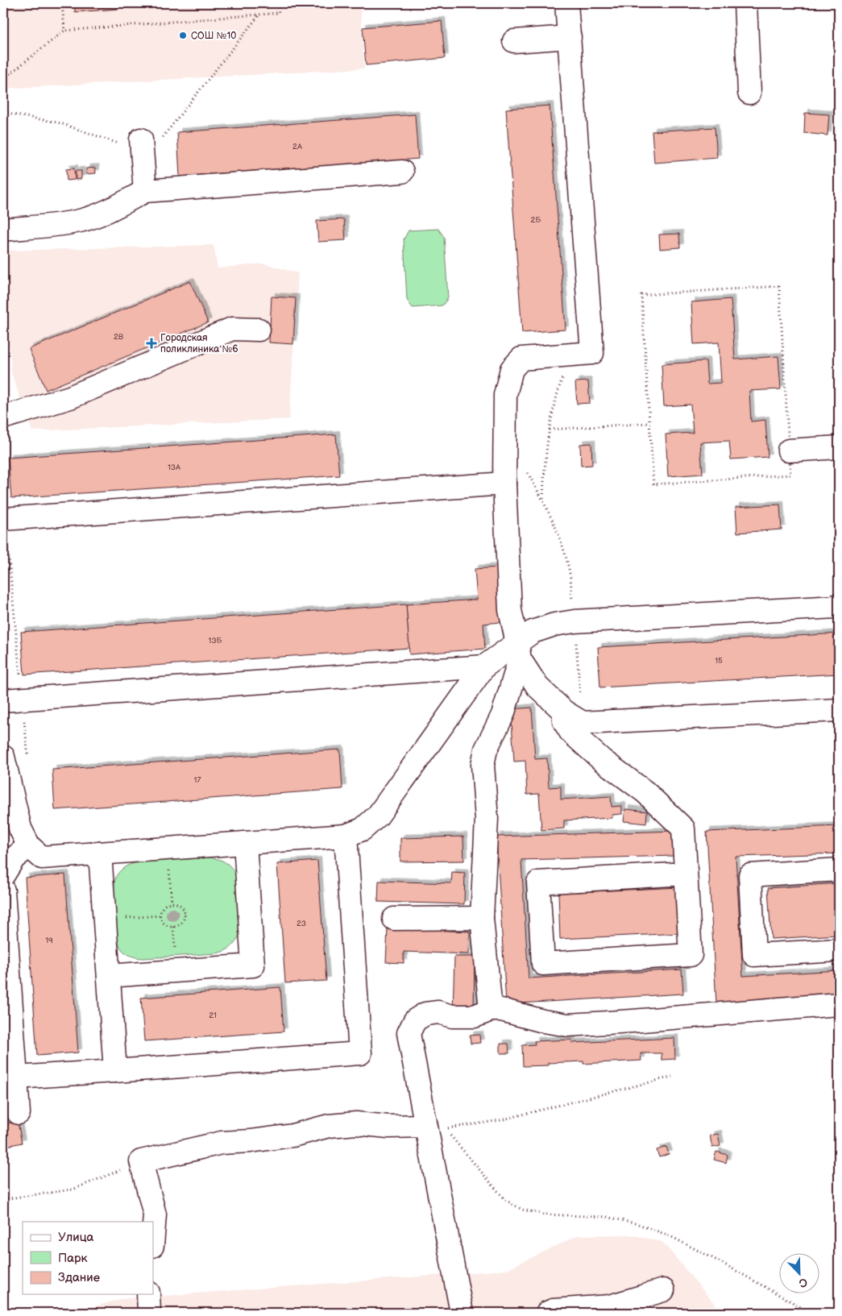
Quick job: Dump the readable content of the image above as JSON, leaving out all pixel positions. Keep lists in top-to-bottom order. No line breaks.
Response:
{"places":{"other":["СОШ №10"],"health":["Городская поликлиника №6"]},"house_numbers":["2А","2Б","2В","13А","13Б","15","17","23","19","21"],"legend":["Улица","Парк","Здание"],"north":"bottom right"}
